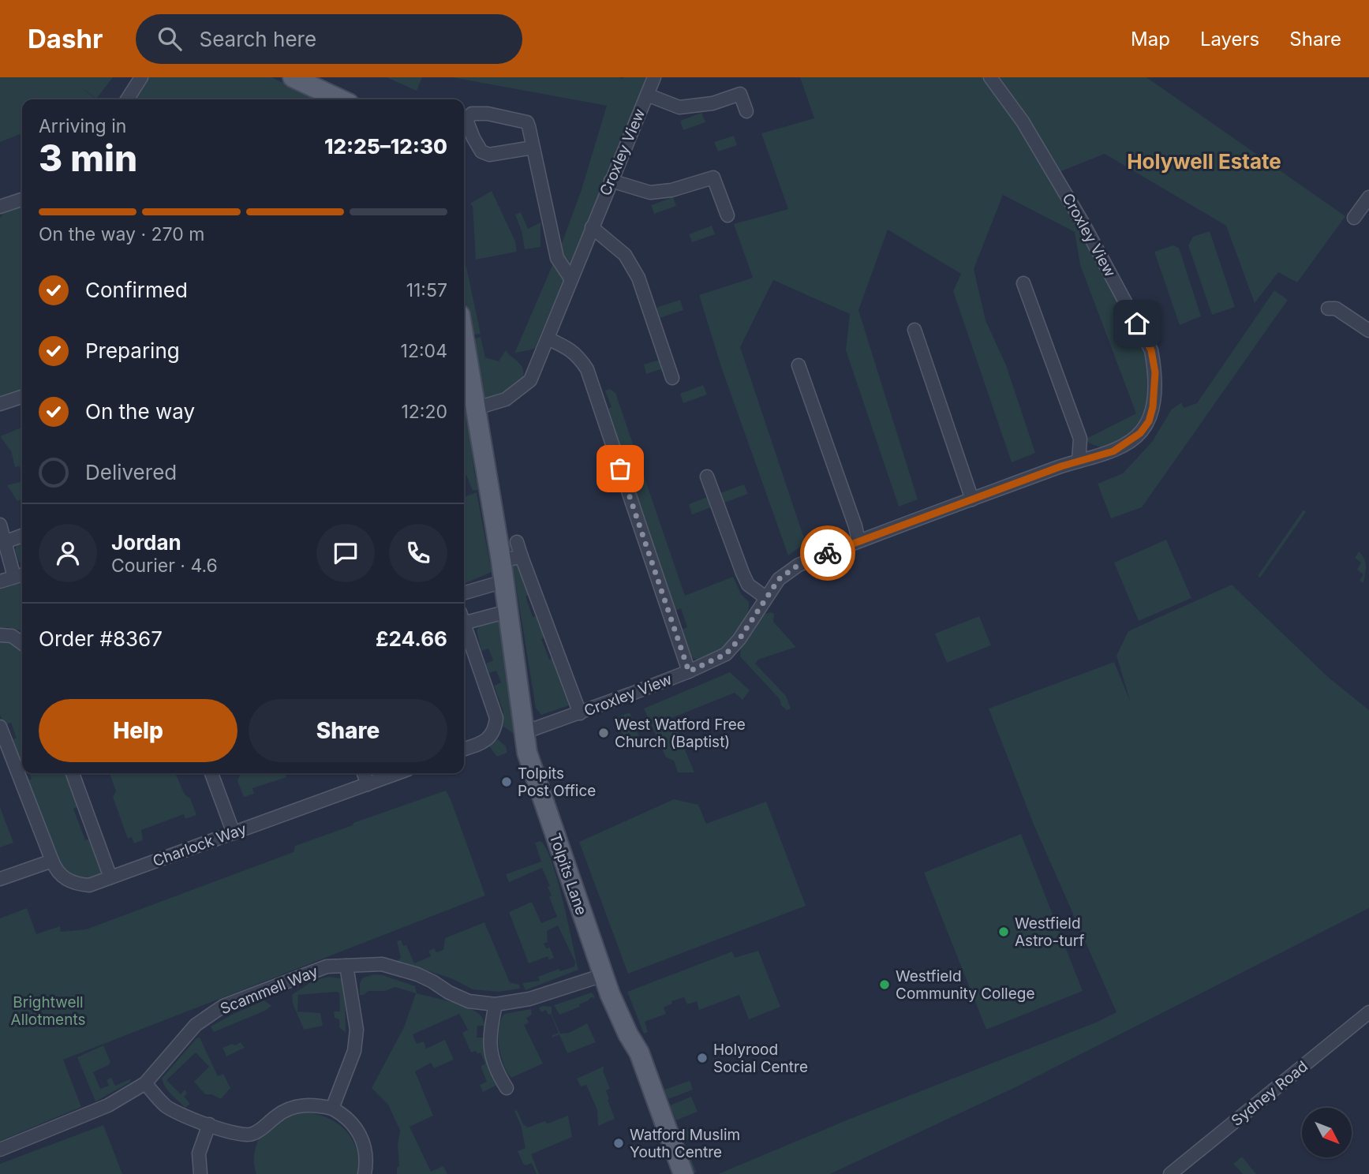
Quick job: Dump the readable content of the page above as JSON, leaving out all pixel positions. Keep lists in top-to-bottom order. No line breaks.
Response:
{"streets":{"main road":["Tolpits Lane"],"street":["Croxley View","Charlock Way","Scammell Way","Sydney Road"]},"crossings":[["Croxley View","Tolpits Lane"],["Tolpits Lane","Scammell Way"]],"districts":["Holywell Estate"],"parks":["Brightwell Allotments"],"places":["West Watford Free Church (Baptist)","Tolpits Post Office","Westfield Astro-turf","Westfield Community College","Holyrood Social Centre","Watford Muslim Youth Centre"],"north":"bottom right","page":{"header":"Dashr","search":"Search here","nav":["Map","Layers","Share"],"heading":["3 min","Arriving in","12:25–12:30"],"panel":["Jordan","Courier · 4.6","Order #8367","£24.66"],"bar":"On the way · 270 m","list":[["Confirmed","11:57"],["Preparing","12:04"],["On the way","12:20"],"Delivered"],"buttons":["Help","Share"]}}
